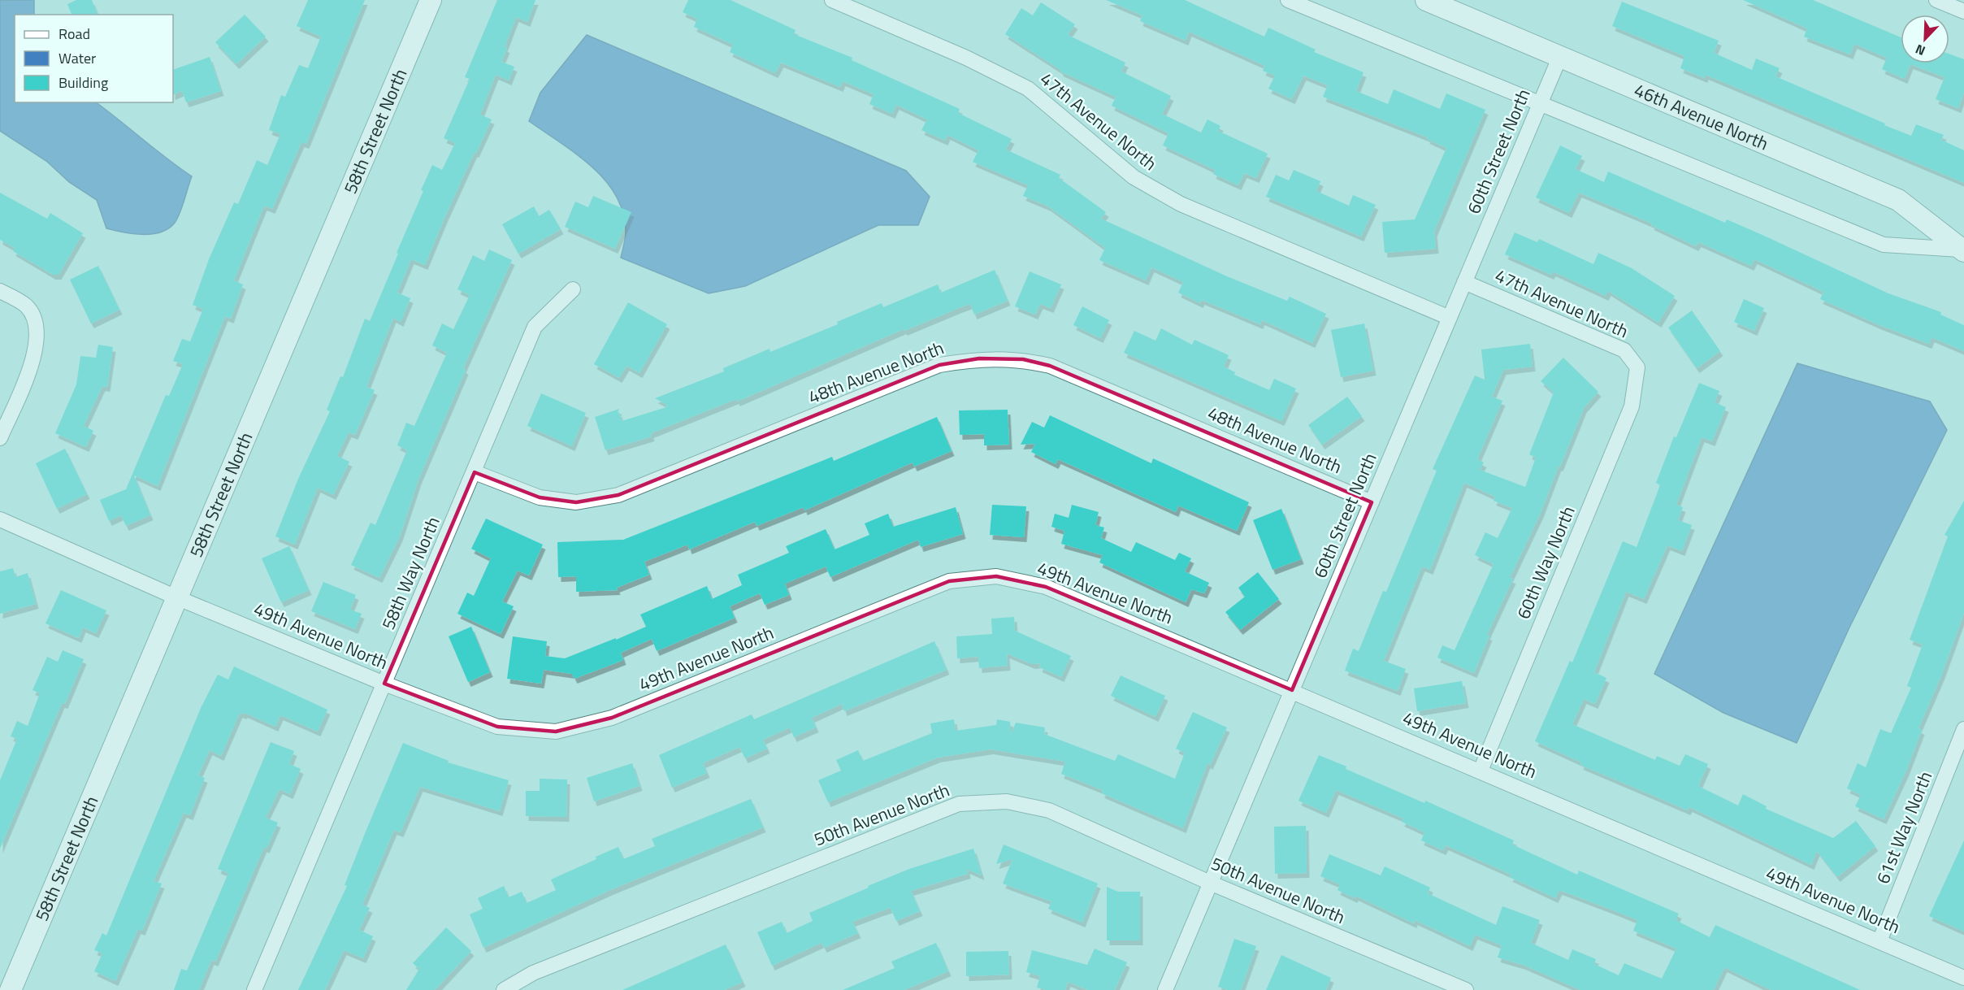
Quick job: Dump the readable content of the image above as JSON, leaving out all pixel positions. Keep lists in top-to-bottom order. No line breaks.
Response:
{"streets":{"street":["46th Avenue North","47th Avenue North","58th Street North","60th Street North","48th Avenue North","60th Way North","58th Way North","49th Avenue North","50th Avenue North","61st Way North"]},"crossings":[["46th Avenue North","60th Street North"],["47th Avenue North","60th Street North"],["47th Avenue North","60th Way North"],["58th Street North","49th Avenue North"],["60th Street North","48th Avenue North"],["60th Street North","49th Avenue North"],["60th Street North","50th Avenue North"],["48th Avenue North","58th Way North"],["60th Way North","49th Avenue North"],["58th Way North","49th Avenue North"],["49th Avenue North","61st Way North"]],"legend":["Road","Water","Building"],"north":"bottom left"}
